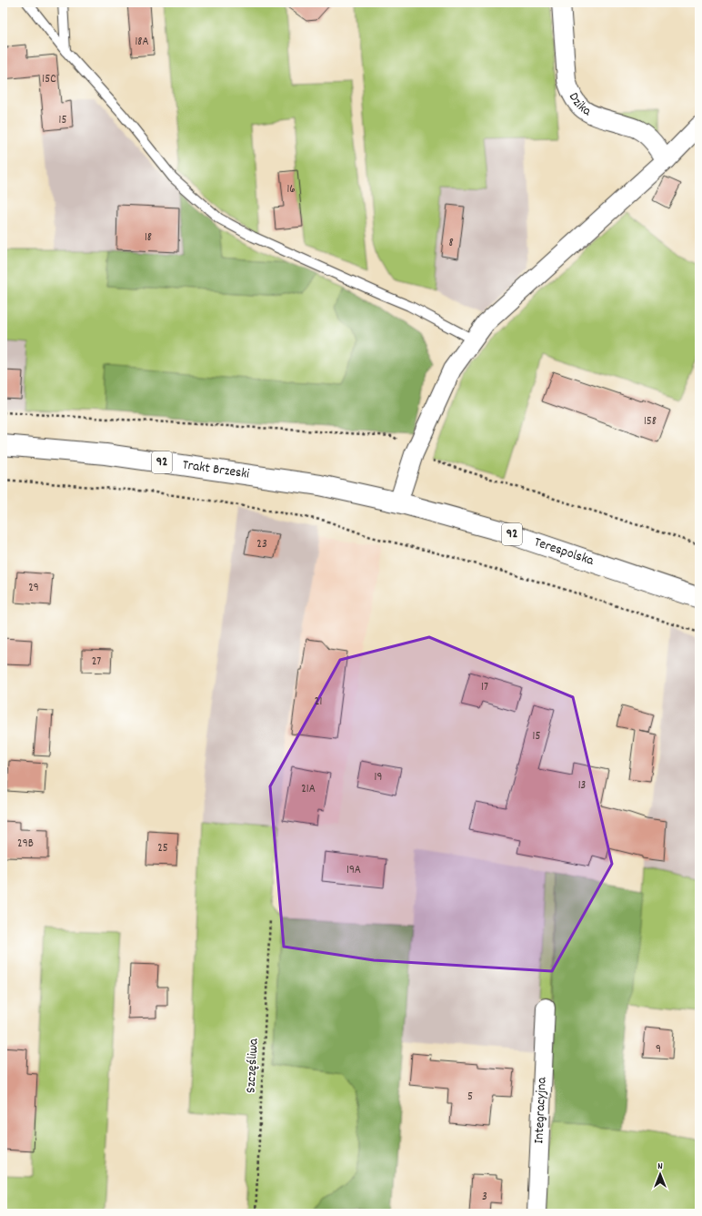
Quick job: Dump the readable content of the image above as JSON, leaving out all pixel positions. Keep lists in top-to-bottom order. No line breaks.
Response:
{"streets":{"main road":["92","Trakt Brzeski","Terespolska"],"street":["Dzika","Integracyjna"],"path":["Szczęśliwa"]},"crossings":[["Trakt Brzeski","Terespolska"]],"house_numbers":["18A","15C","15","16","18","8","158","23","29","27","17","21","15","19","13","21A","29B","25","19A","9","5","3"],"north":"top"}
